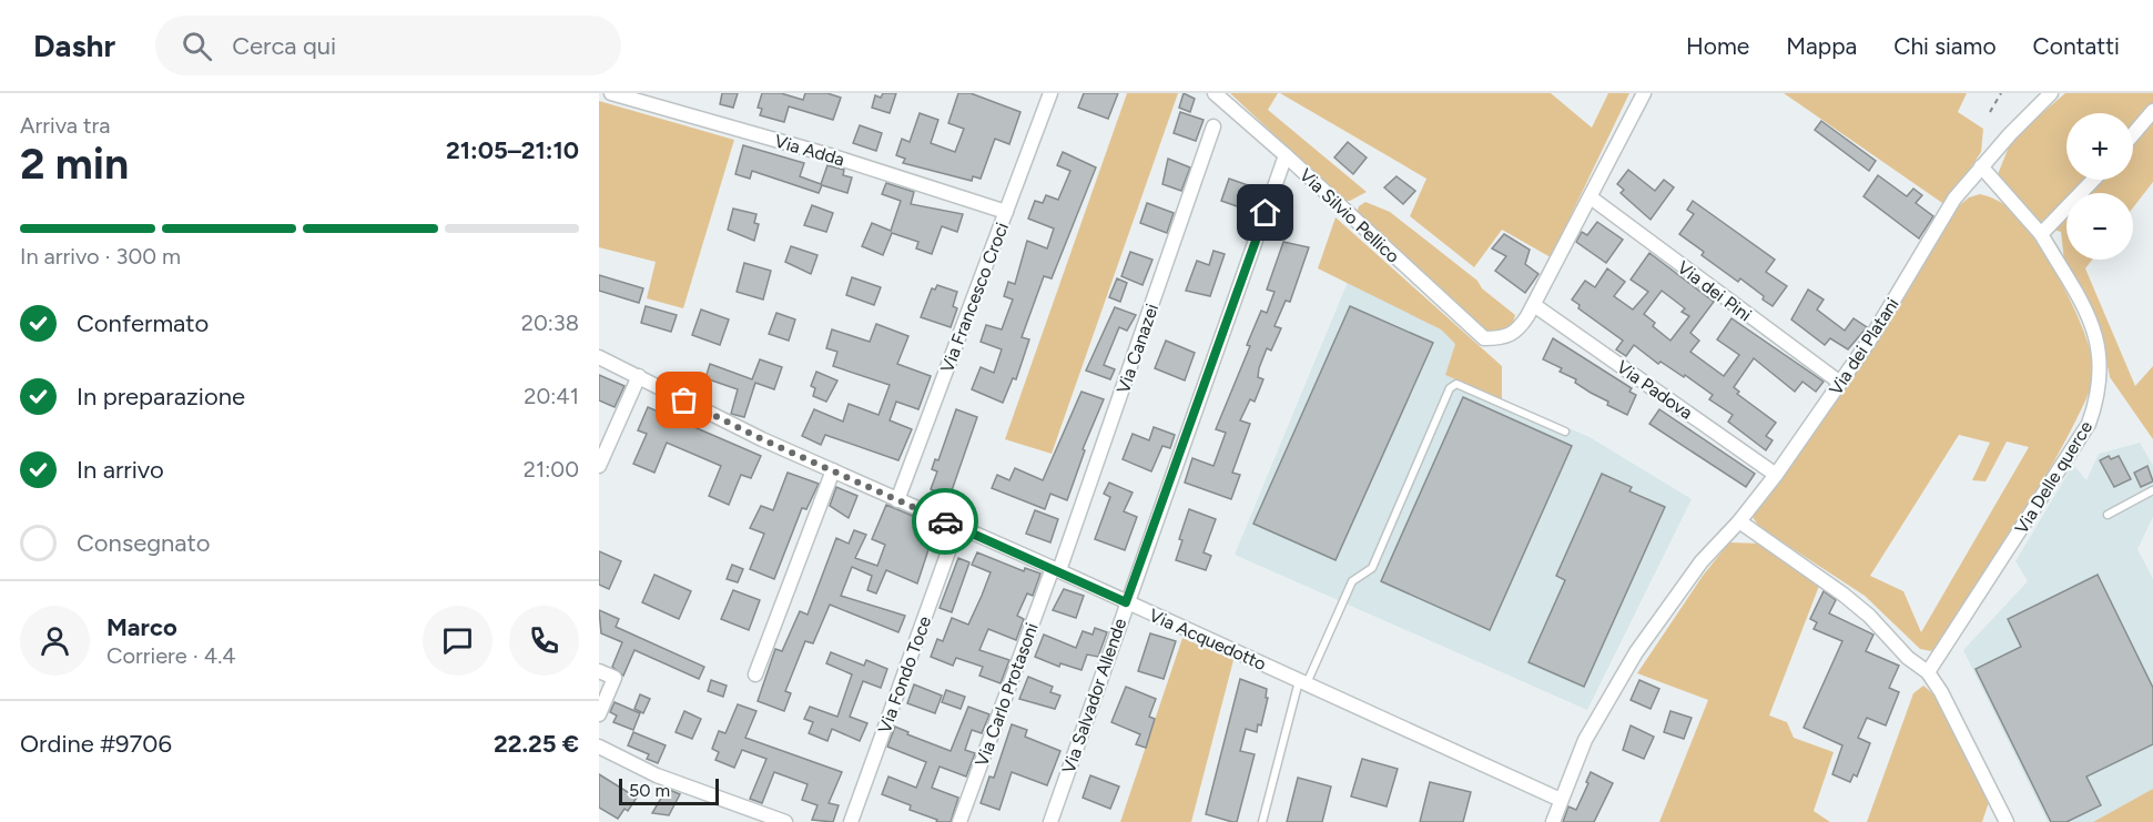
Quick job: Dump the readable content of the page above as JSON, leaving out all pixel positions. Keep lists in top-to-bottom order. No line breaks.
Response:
{"streets":{"street":["Via Adda","Via Silvio Pellico","Via dei Pini","Via Francesco Croci","Via dei Platani","Via Canazei","Via Padova","Via Delle querce","Via Acquedotto","Via Fondo Toce","Via Carlo Protasoni","Via Salvador Allende"]},"crossings":[["Via Adda","Via Francesco Croci"],["Via Silvio Pellico","Via Padova"],["Via Silvio Pellico","Via Salvador Allende"],["Via dei Pini","Via dei Platani"],["Via Francesco Croci","Via Acquedotto"],["Via dei Platani","Via Padova"],["Via dei Platani","Via Acquedotto"],["Via Canazei","Via Acquedotto"],["Via Canazei","Via Carlo Protasoni"],["Via Acquedotto","Via Fondo Toce"],["Via Acquedotto","Via Carlo Protasoni"],["Via Acquedotto","Via Salvador Allende"]],"scale_bar":"50 m","page":{"header":"Dashr","search":"Cerca qui","nav":["Home","Mappa","Chi siamo","Contatti"],"heading":["2 min","Arriva tra","21:05–21:10"],"panel":["Marco","Corriere · 4.4","Ordine #9706","22.25 €"],"map_buttons":["+","−"],"bar":"In arrivo · 300 m","list":[["Confermato","20:38"],["In preparazione","20:41"],["In arrivo","21:00"],"Consegnato"],"scale":"50 m"}}
